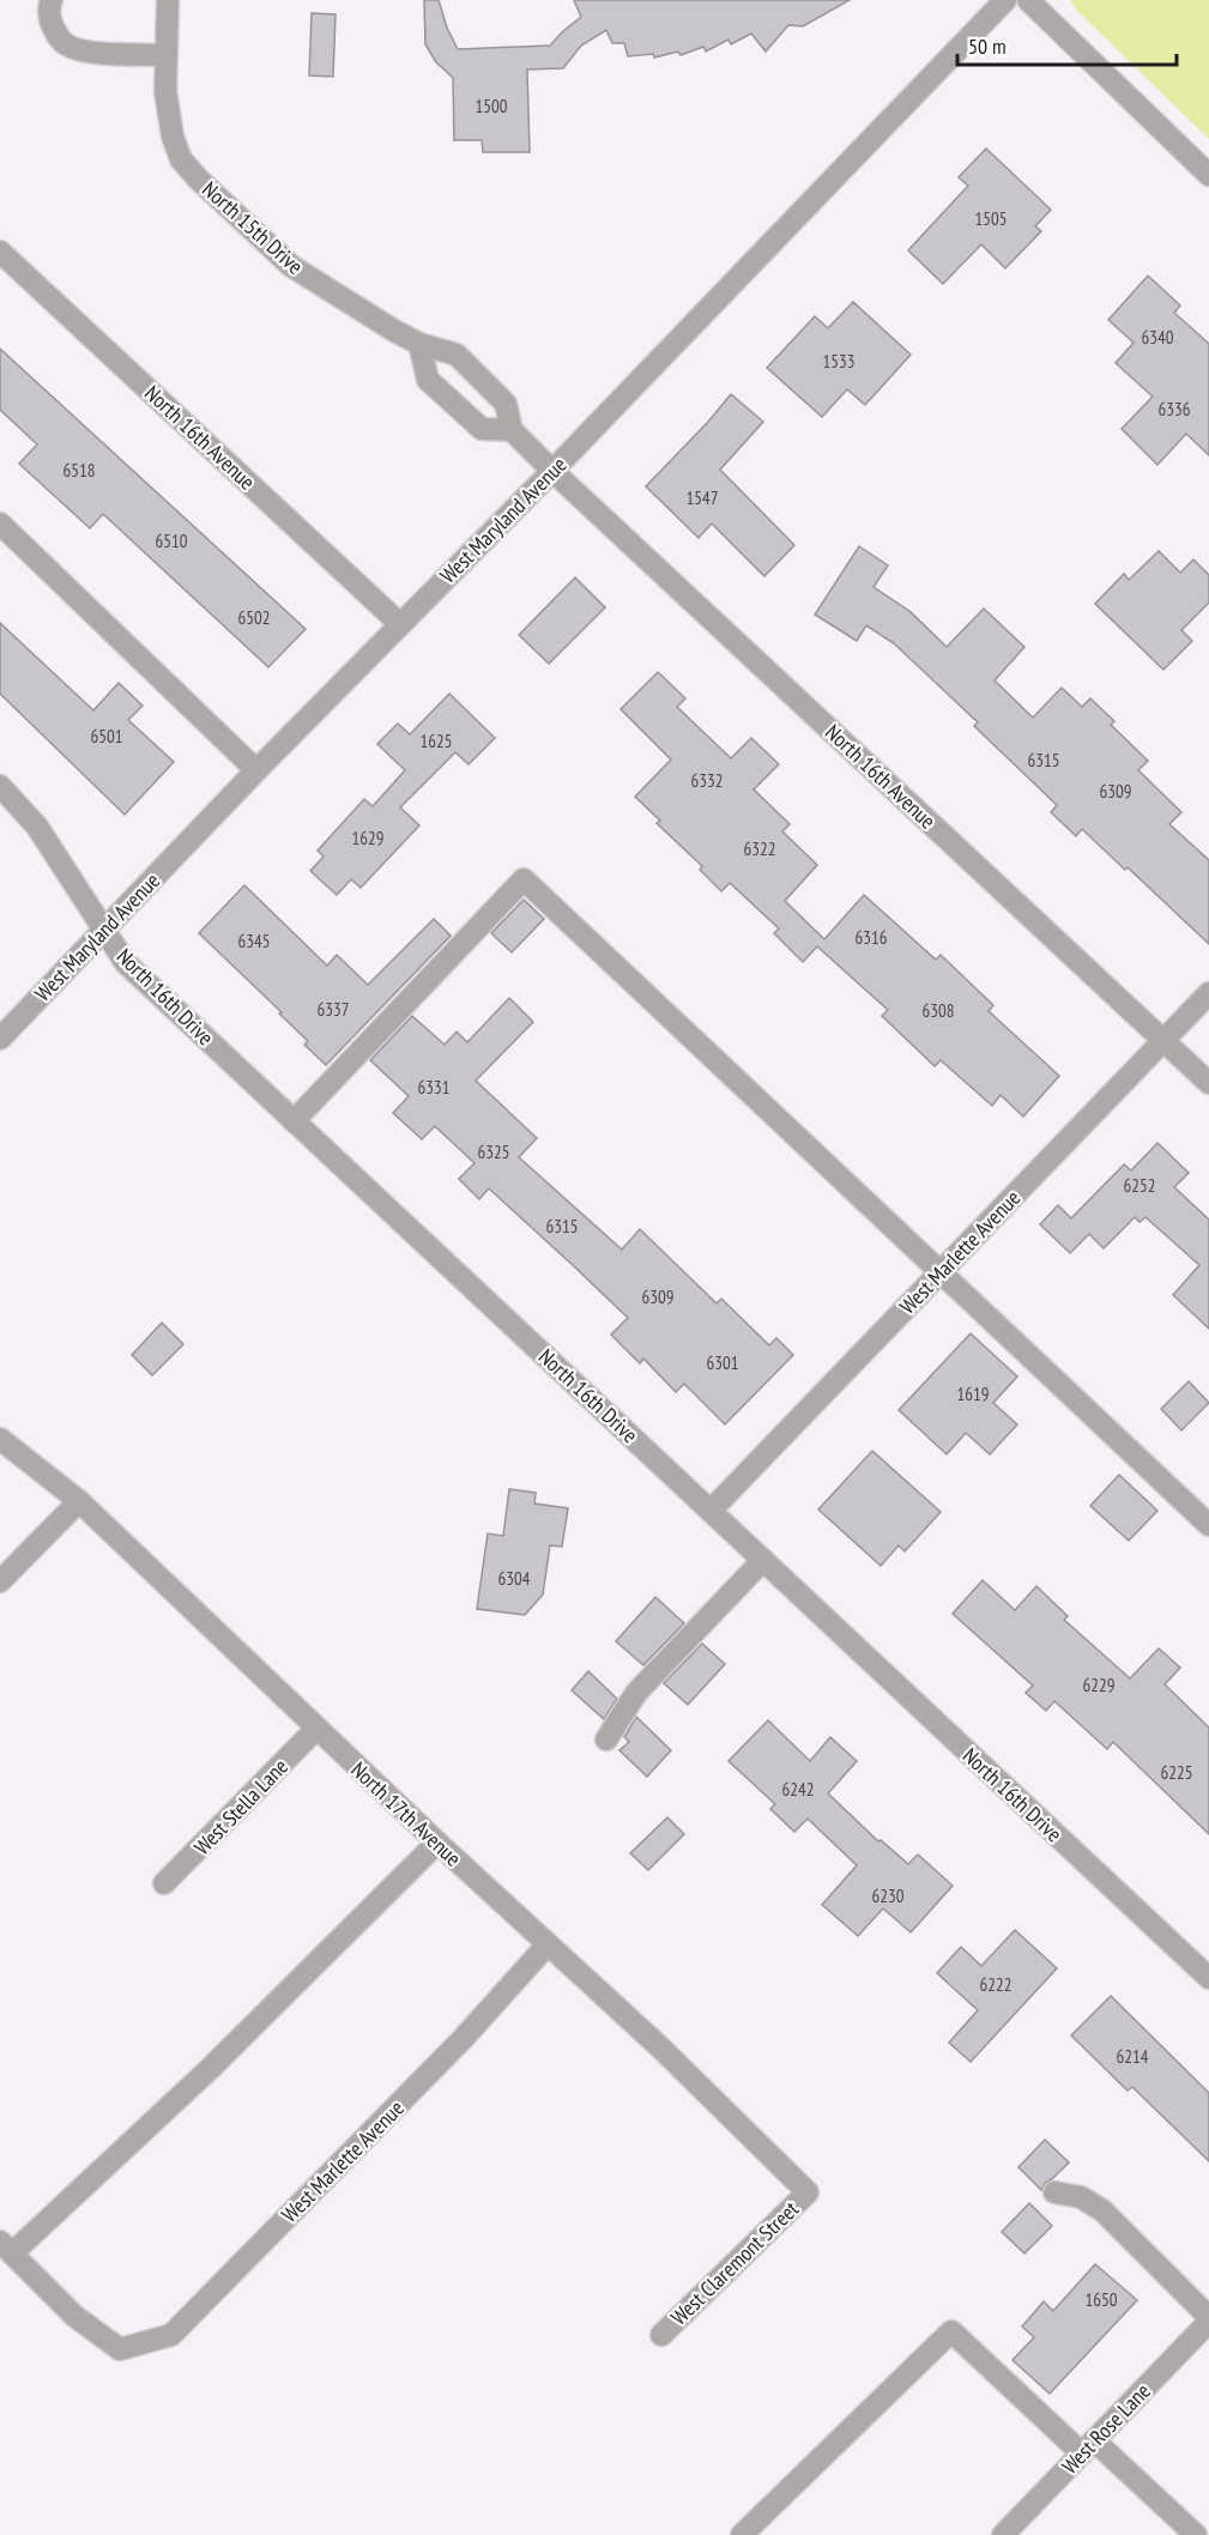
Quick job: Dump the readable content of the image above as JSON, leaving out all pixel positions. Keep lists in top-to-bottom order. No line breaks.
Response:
{"streets":{"street":["North 15th Drive","North 16th Avenue","West Maryland Avenue","North 16th Drive","West Marlette Avenue","West Stella Lane","North 17th Avenue","West Claremont Street","West Rose Lane"]},"crossings":[["North 15th Drive","North 16th Avenue"],["North 15th Drive","West Maryland Avenue"],["North 16th Avenue","West Maryland Avenue"],["North 16th Avenue","West Marlette Avenue"],["West Maryland Avenue","North 16th Drive"],["North 16th Drive","West Marlette Avenue"],["West Marlette Avenue","North 17th Avenue"],["West Stella Lane","North 17th Avenue"],["North 17th Avenue","West Claremont Street"]],"house_numbers":["1500","1505","6340","1533","6336","6518","1547","6510","6502","6501","1625","6315","6332","6309","1629","6322","6316","6345","6337","6308","6331","6325","6252","6315","6309","6301","1619","6304","6229","6225","6242","6230","6222","6214","1650"],"scale_bar":"50 m"}
